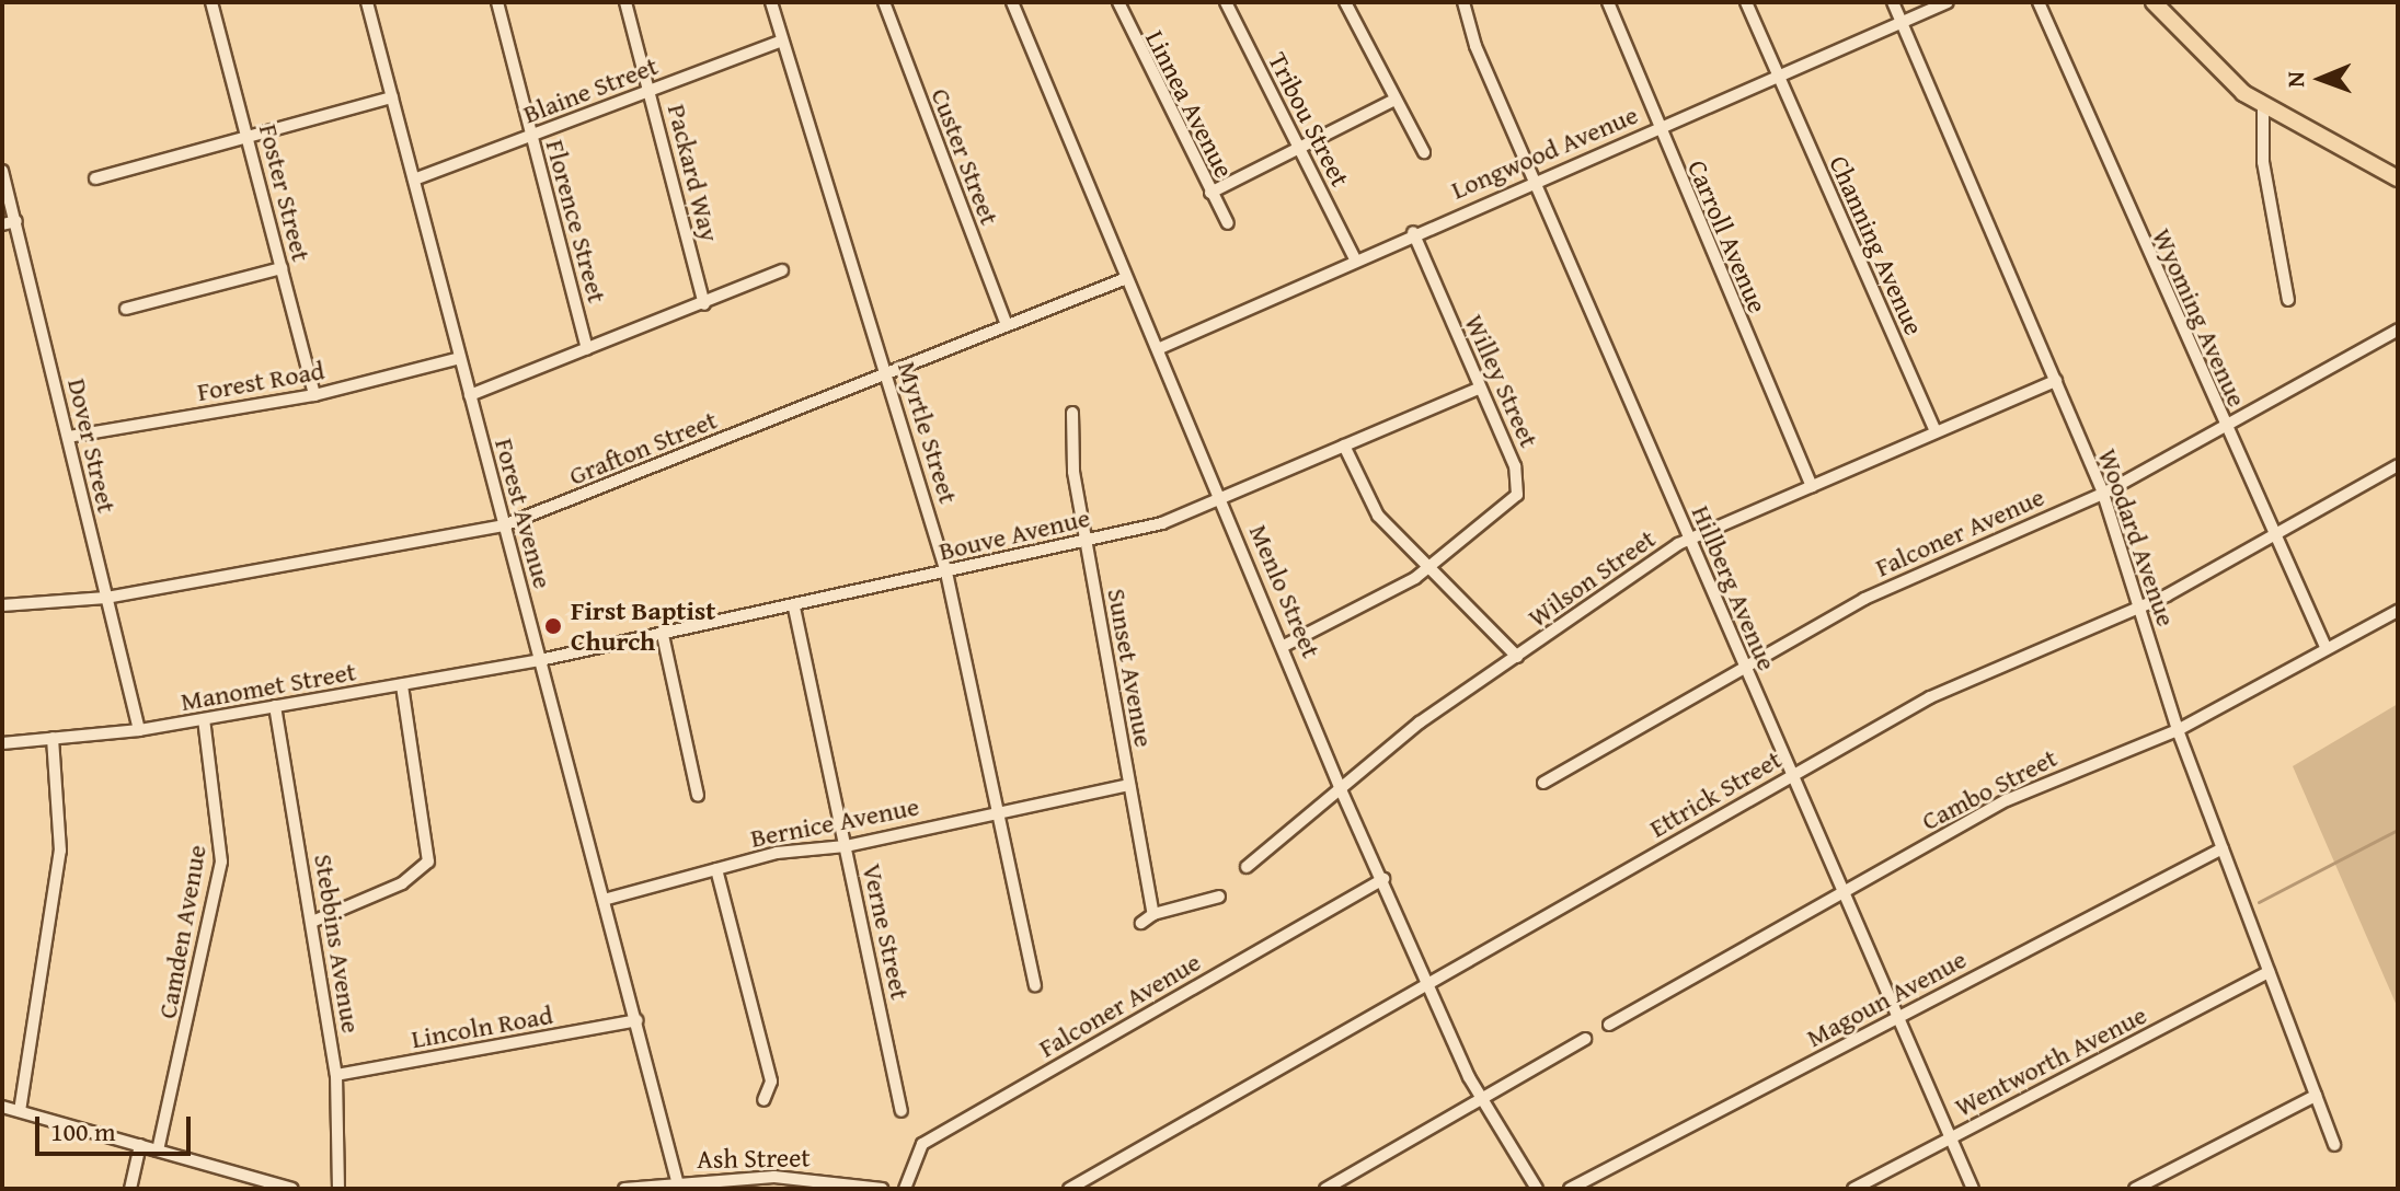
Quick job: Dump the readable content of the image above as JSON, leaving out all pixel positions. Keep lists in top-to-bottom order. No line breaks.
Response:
{"streets":{"street":["Blaine Street","Linnea Avenue","Tribou Street","Longwood Avenue","Custer Street","Packard Way","Foster Street","Florence Street","Carroll Avenue","Channing Avenue","Wyoming Avenue","Forest Road","Willey Street","Myrtle Street","Dover Street","Grafton Street","Forest Avenue","Falconer Avenue","Bouve Avenue","Woodard Avenue","Wilson Street","Hillberg Avenue","Menlo Street","Sunset Avenue","Manomet Street","Cambo Street","Ettrick Street","Bernice Avenue","Camden Avenue","Verne Street","Stebbins Avenue","Magoun Avenue","Lincoln Road","Wentworth Avenue","Ash Street"]},"crossings":[["Blaine Street","Packard Way"],["Blaine Street","Florence Street"],["Blaine Street","Myrtle Street"],["Blaine Street","Forest Avenue"],["Tribou Street","Longwood Avenue"],["Longwood Avenue","Carroll Avenue"],["Longwood Avenue","Channing Avenue"],["Longwood Avenue","Willey Street"],["Longwood Avenue","Woodard Avenue"],["Longwood Avenue","Hillberg Avenue"],["Longwood Avenue","Menlo Street"],["Custer Street","Grafton Street"],["Foster Street","Forest Road"],["Carroll Avenue","Wilson Street"],["Channing Avenue","Wilson Street"],["Wyoming Avenue","Falconer Avenue"],["Wyoming Avenue","Cambo Street"],["Wyoming Avenue","Ettrick Street"],["Forest Road","Dover Street"],["Forest Road","Forest Avenue"],["Willey Street","Bouve Avenue"],["Myrtle Street","Grafton Street"],["Myrtle Street","Bouve Avenue"],["Myrtle Street","Bernice Avenue"],["Dover Street","Grafton Street"],["Dover Street","Manomet Street"],["Grafton Street","Forest Avenue"],["Grafton Street","Menlo Street"],["Forest Avenue","Bouve Avenue"],["Forest Avenue","Manomet Street"],["Forest Avenue","Bernice Avenue"],["Forest Avenue","Lincoln Road"],["Forest Avenue","Ash Street"],["Falconer Avenue","Woodard Avenue"],["Falconer Avenue","Hillberg Avenue"],["Falconer Avenue","Menlo Street"],["Bouve Avenue","Menlo Street"],["Bouve Avenue","Sunset Avenue"],["Bouve Avenue","Manomet Street"],["Bouve Avenue","Verne Street"],["Woodard Avenue","Wilson Street"],["Woodard Avenue","Cambo Street"],["Woodard Avenue","Ettrick Street"],["Woodard Avenue","Magoun Avenue"],["Woodard Avenue","Wentworth Avenue"],["Wilson Street","Hillberg Avenue"],["Wilson Street","Menlo Street"],["Hillberg Avenue","Cambo Street"],["Hillberg Avenue","Ettrick Street"],["Hillberg Avenue","Magoun Avenue"],["Hillberg Avenue","Wentworth Avenue"],["Menlo Street","Ettrick Street"],["Sunset Avenue","Bernice Avenue"],["Manomet Street","Camden Avenue"],["Manomet Street","Stebbins Avenue"],["Bernice Avenue","Verne Street"],["Stebbins Avenue","Lincoln Road"]],"places":["First Baptist Church"],"scale_bar":"100 m","north":"left"}
